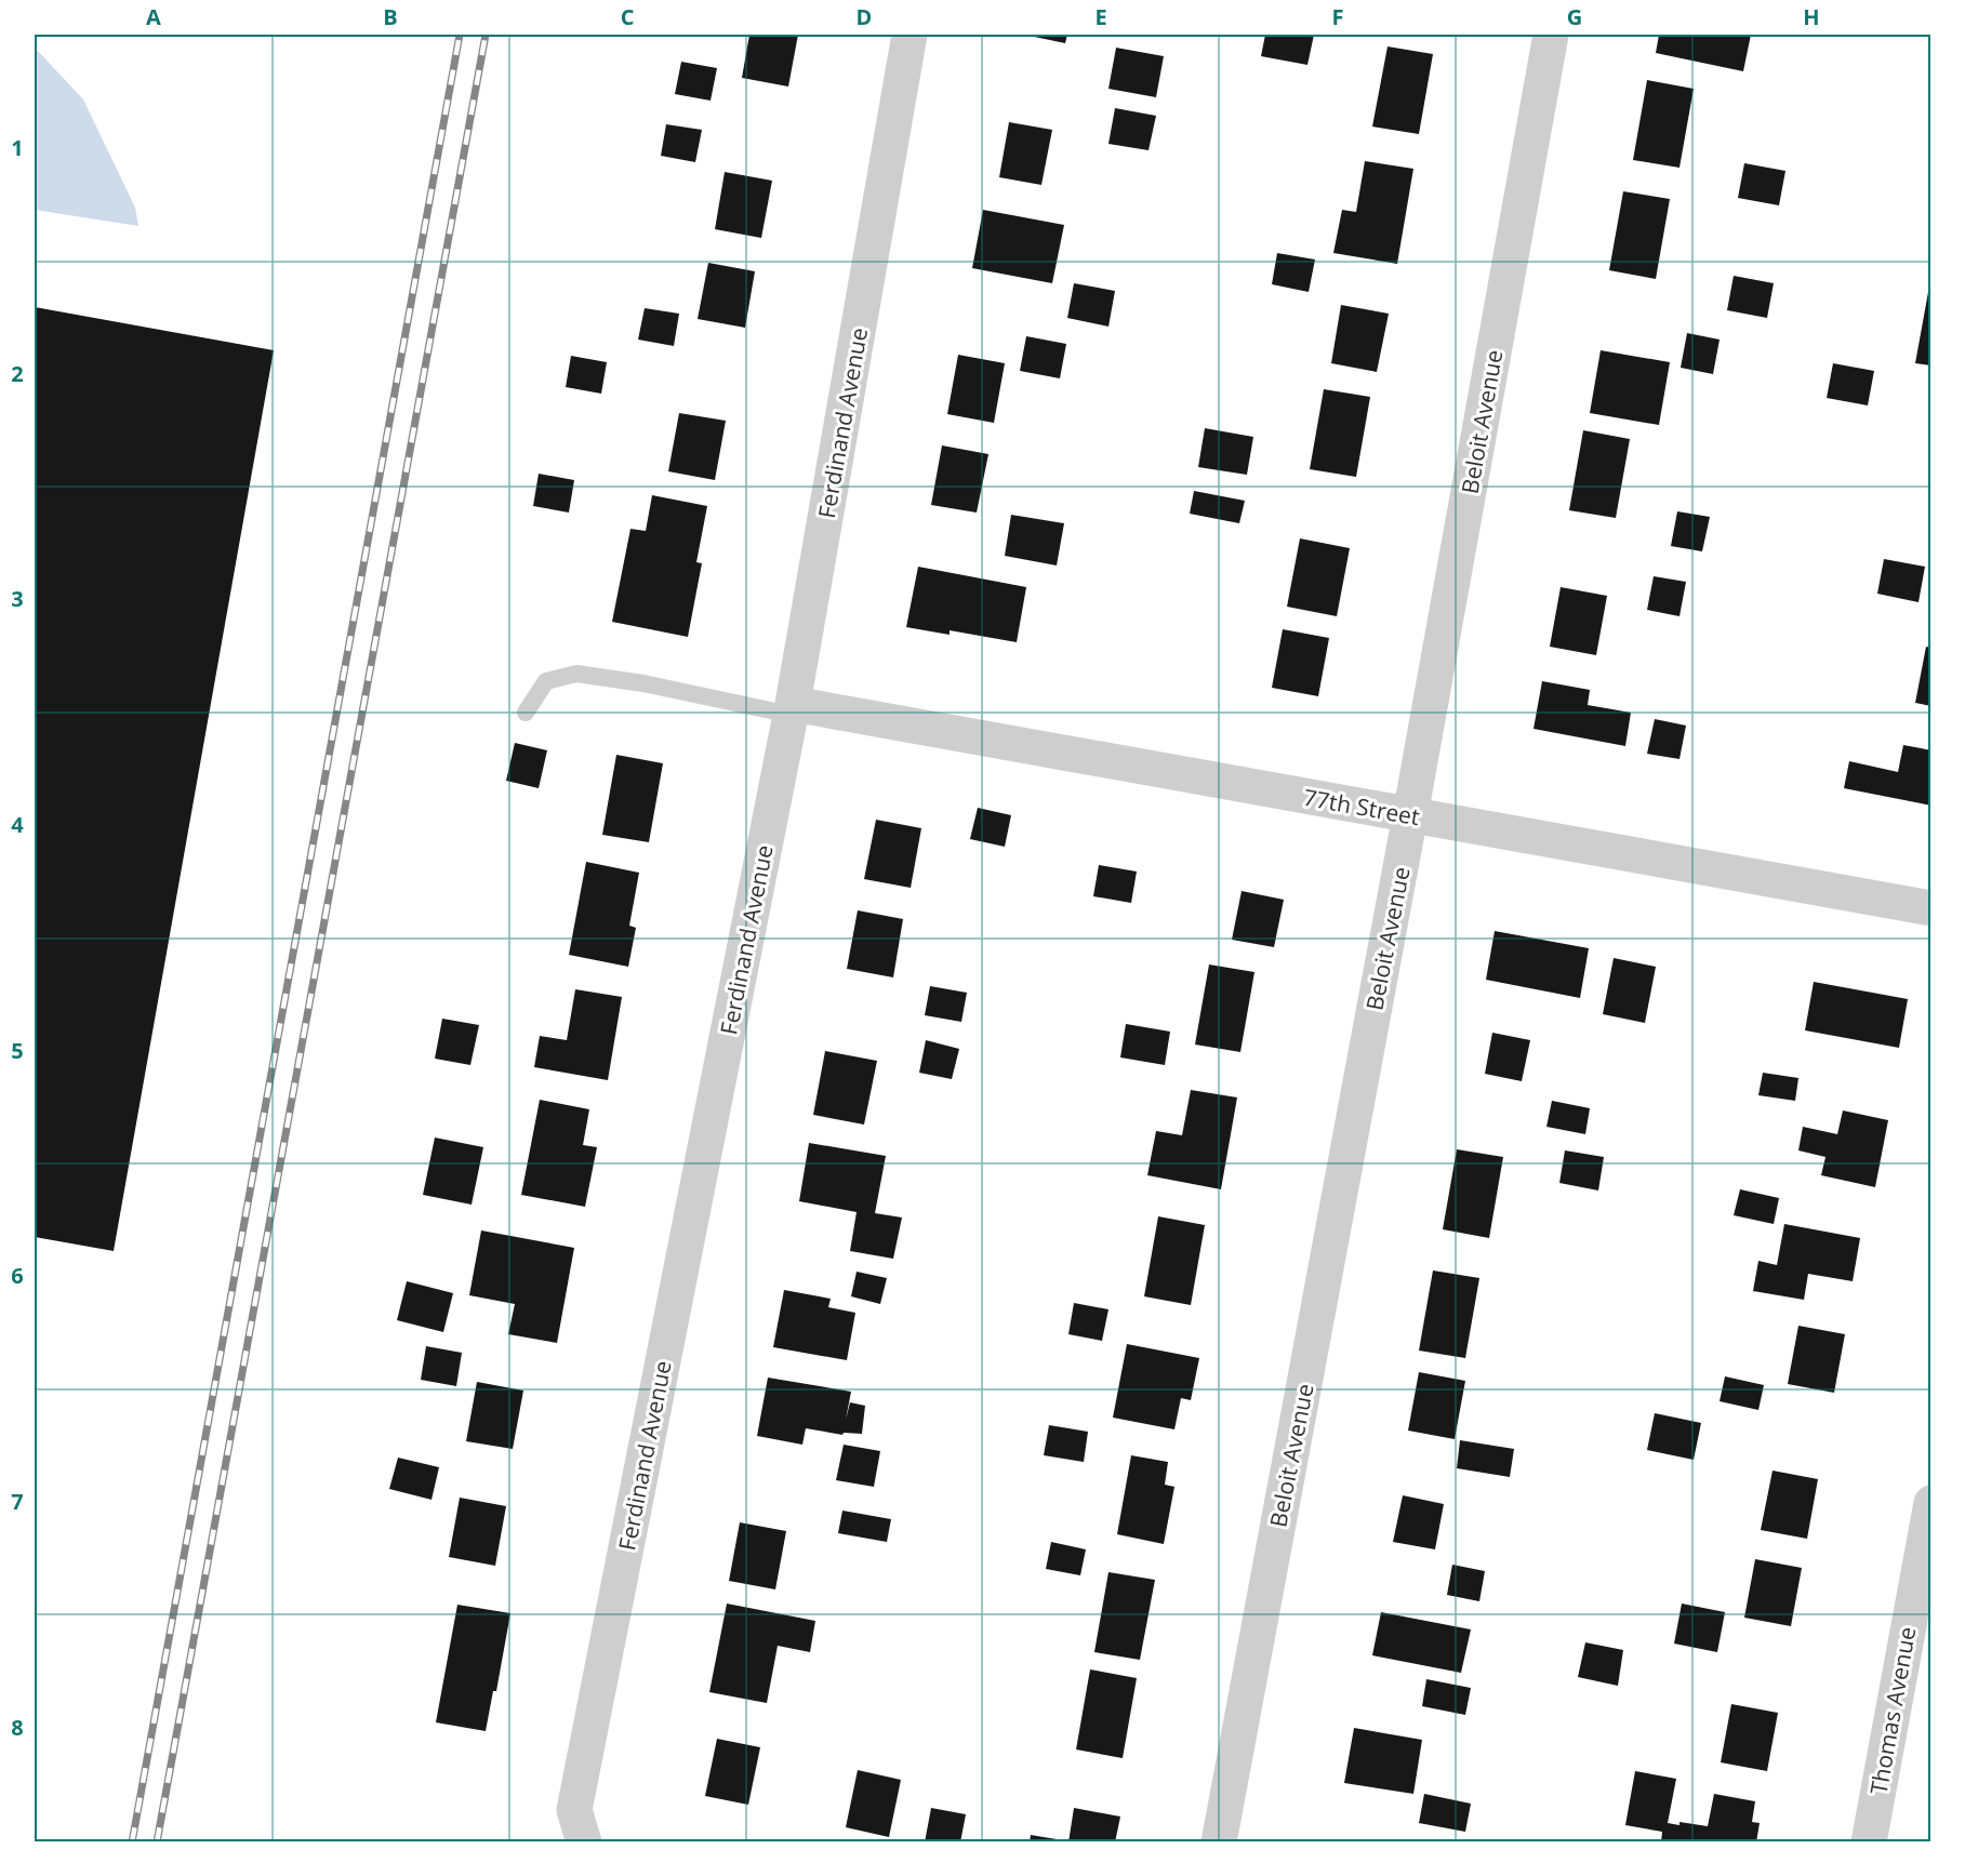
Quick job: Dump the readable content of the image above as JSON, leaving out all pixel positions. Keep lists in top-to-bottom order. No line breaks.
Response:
{"streets":{"street":["Beloit Avenue","Ferdinand Avenue","77th Street","Thomas Avenue"]},"crossings":[["Beloit Avenue","77th Street"],["Ferdinand Avenue","77th Street"]],"grid":{"columns":["A","B","C","D","E","F","G","H"],"rows":["1","2","3","4","5","6","7","8"]}}
